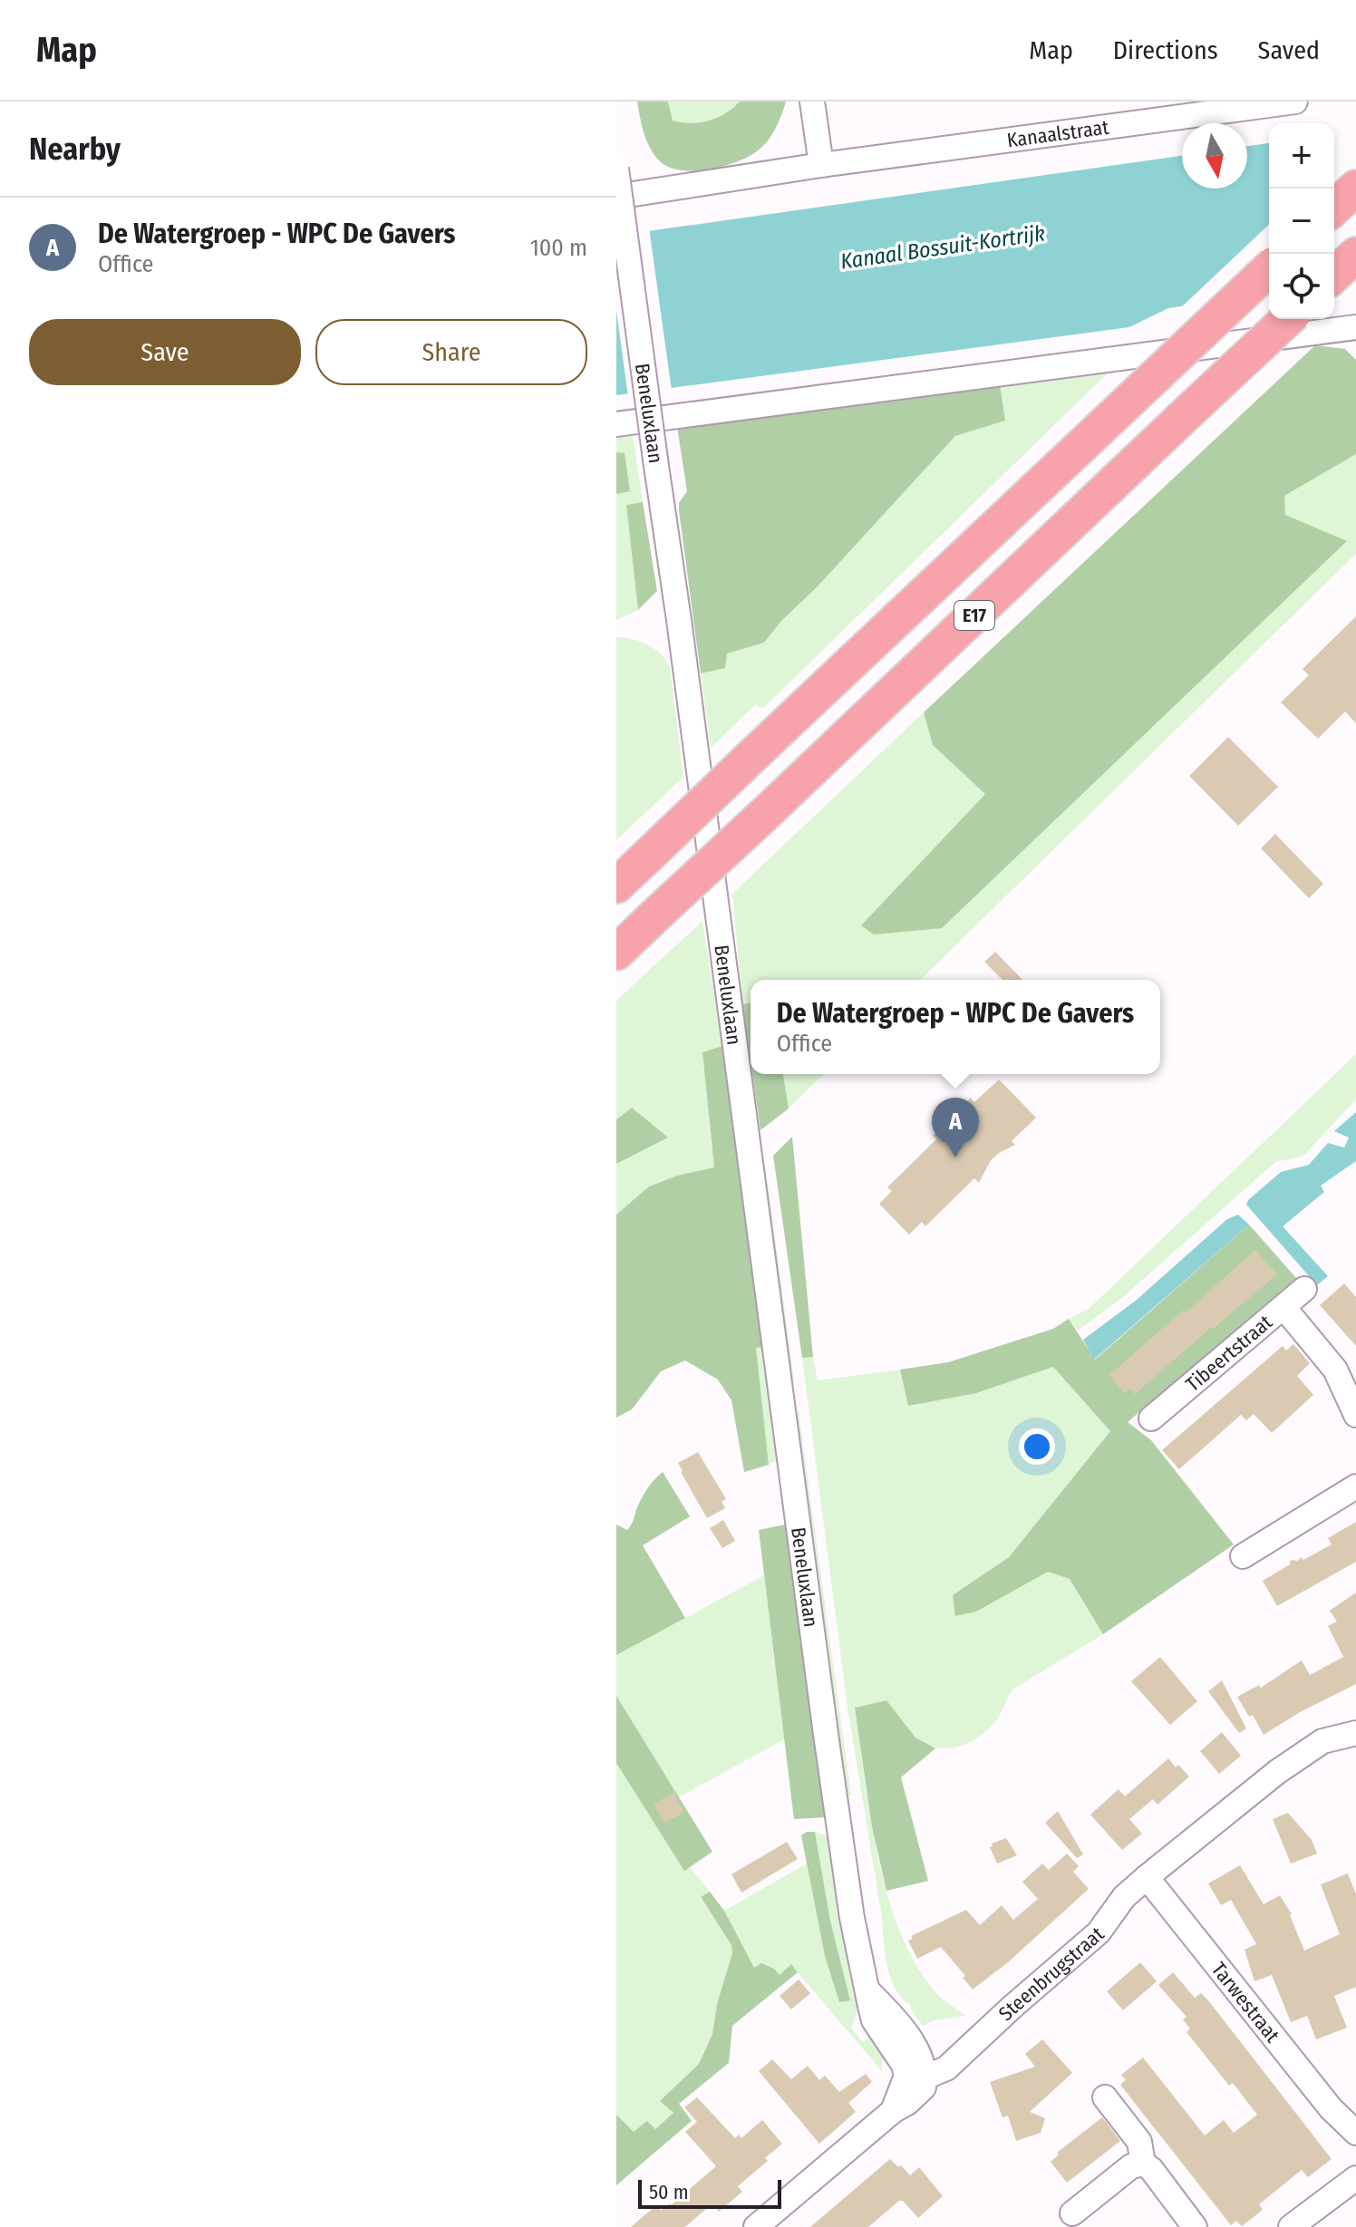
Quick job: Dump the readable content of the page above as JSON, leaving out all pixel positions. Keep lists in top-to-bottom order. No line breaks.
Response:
{"streets":{"highway":["E17"],"street":["Kanaalstraat","Beneluxlaan","Tibeertstraat","Steenbrugstraat","Tarwestraat"]},"crossings":[["Beneluxlaan","Steenbrugstraat"],["Steenbrugstraat","Tarwestraat"]],"water":["Kanaal Bossuit-Kortrijk"],"scale_bar":"50 m","north":"bottom","page":{"header":"Map","nav":["Map","Directions","Saved"],"heading":"Nearby","map_buttons":["+","−"],"list":[{"mark":"A","name":"De Watergroep - WPC De Gavers","note":"Office","value":"100 m"}],"buttons":["Save","Share"],"popup":["De Watergroep - WPC De Gavers","Office"],"pins":"A","scale":"50 m"}}
